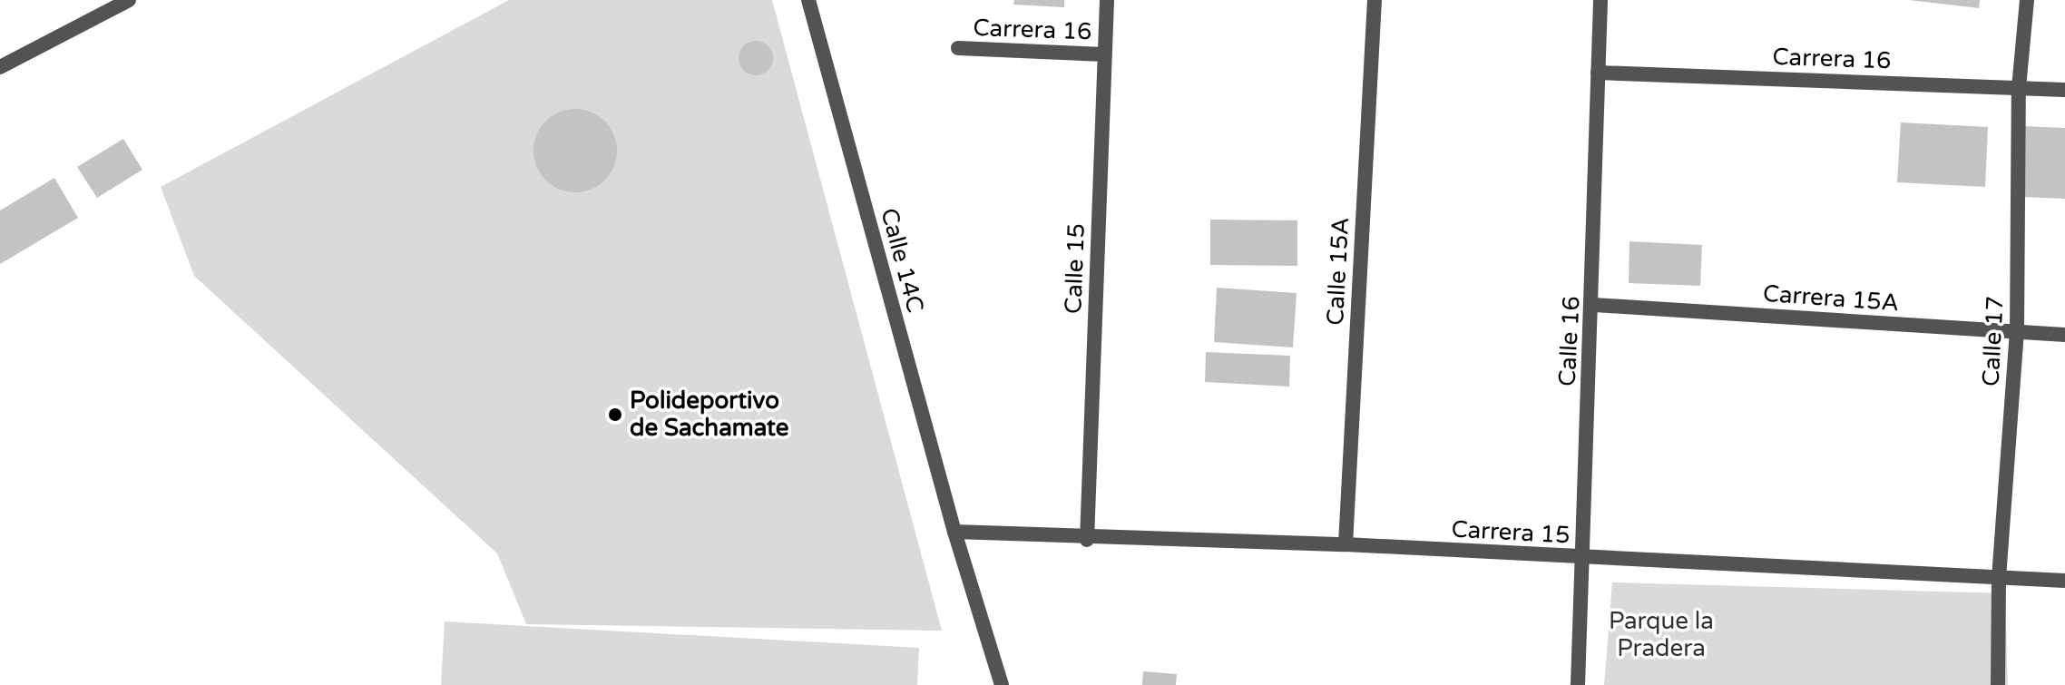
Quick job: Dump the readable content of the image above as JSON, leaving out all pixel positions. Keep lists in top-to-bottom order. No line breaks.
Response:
{"streets":{"street":["Carrera 16","Calle 14C","Calle 15","Calle 15A","Carrera 15A","Calle 16","Calle 17","Carrera 15"]},"crossings":[["Carrera 16","Calle 15"],["Carrera 16","Calle 16"],["Carrera 16","Calle 17"],["Calle 14C","Carrera 15"],["Calle 15","Carrera 15"],["Calle 15A","Carrera 15"],["Carrera 15A","Calle 16"],["Carrera 15A","Calle 17"],["Calle 16","Carrera 15"],["Calle 17","Carrera 15"]],"parks":["Parque la Pradera"],"places":["Polideportivo de Sachamate"]}
